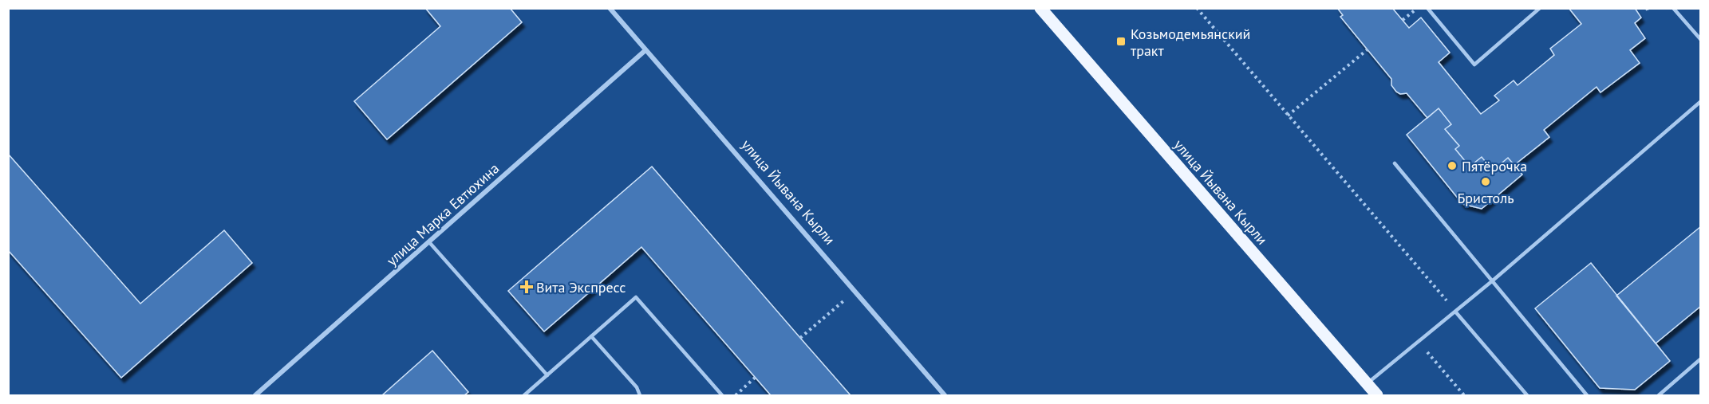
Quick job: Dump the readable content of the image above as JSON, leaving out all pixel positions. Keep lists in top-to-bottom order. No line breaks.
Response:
{"streets":{"main road":["улица Йывана Кырли"],"street":["улица Марка Евтюхина"]},"crossings":[["улица Йывана Кырли","улица Марка Евтюхина"]],"places":{"transit":["Козьмодемьянский тракт"],"other":["Пятёрочка","Бристоль"],"health":["Вита Экспресс"]}}
